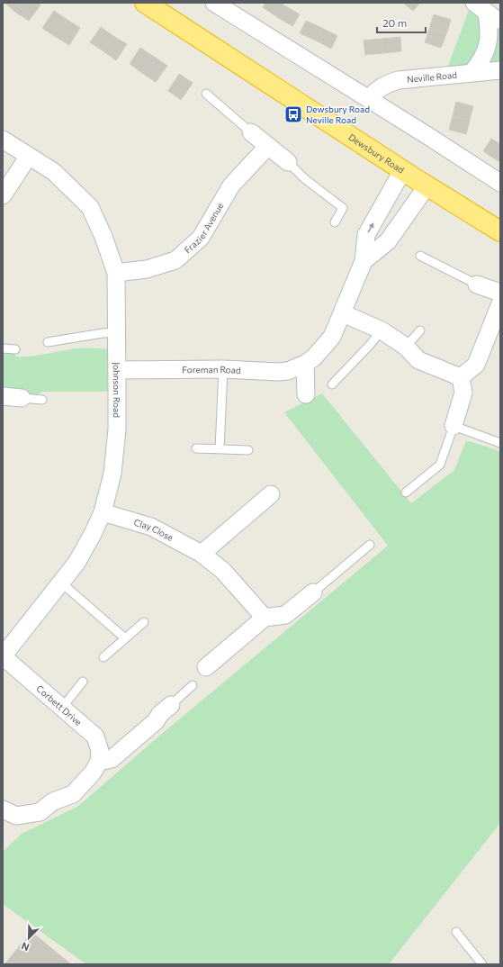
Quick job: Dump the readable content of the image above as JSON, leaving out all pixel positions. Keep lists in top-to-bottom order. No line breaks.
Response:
{"streets":{"highway":["Dewsbury Road"],"street":["Neville Road","Frazier Avenue","Foreman Road","Johnson Road","Clay Close","Corbett Drive"]},"crossings":[["Dewsbury Road","Foreman Road"],["Frazier Avenue","Johnson Road"],["Foreman Road","Johnson Road"],["Johnson Road","Clay Close"],["Johnson Road","Corbett Drive"]],"places":{"bus stop":["Dewsbury Road Neville Road"]},"scale_bar":"20 m","north":"bottom left"}
